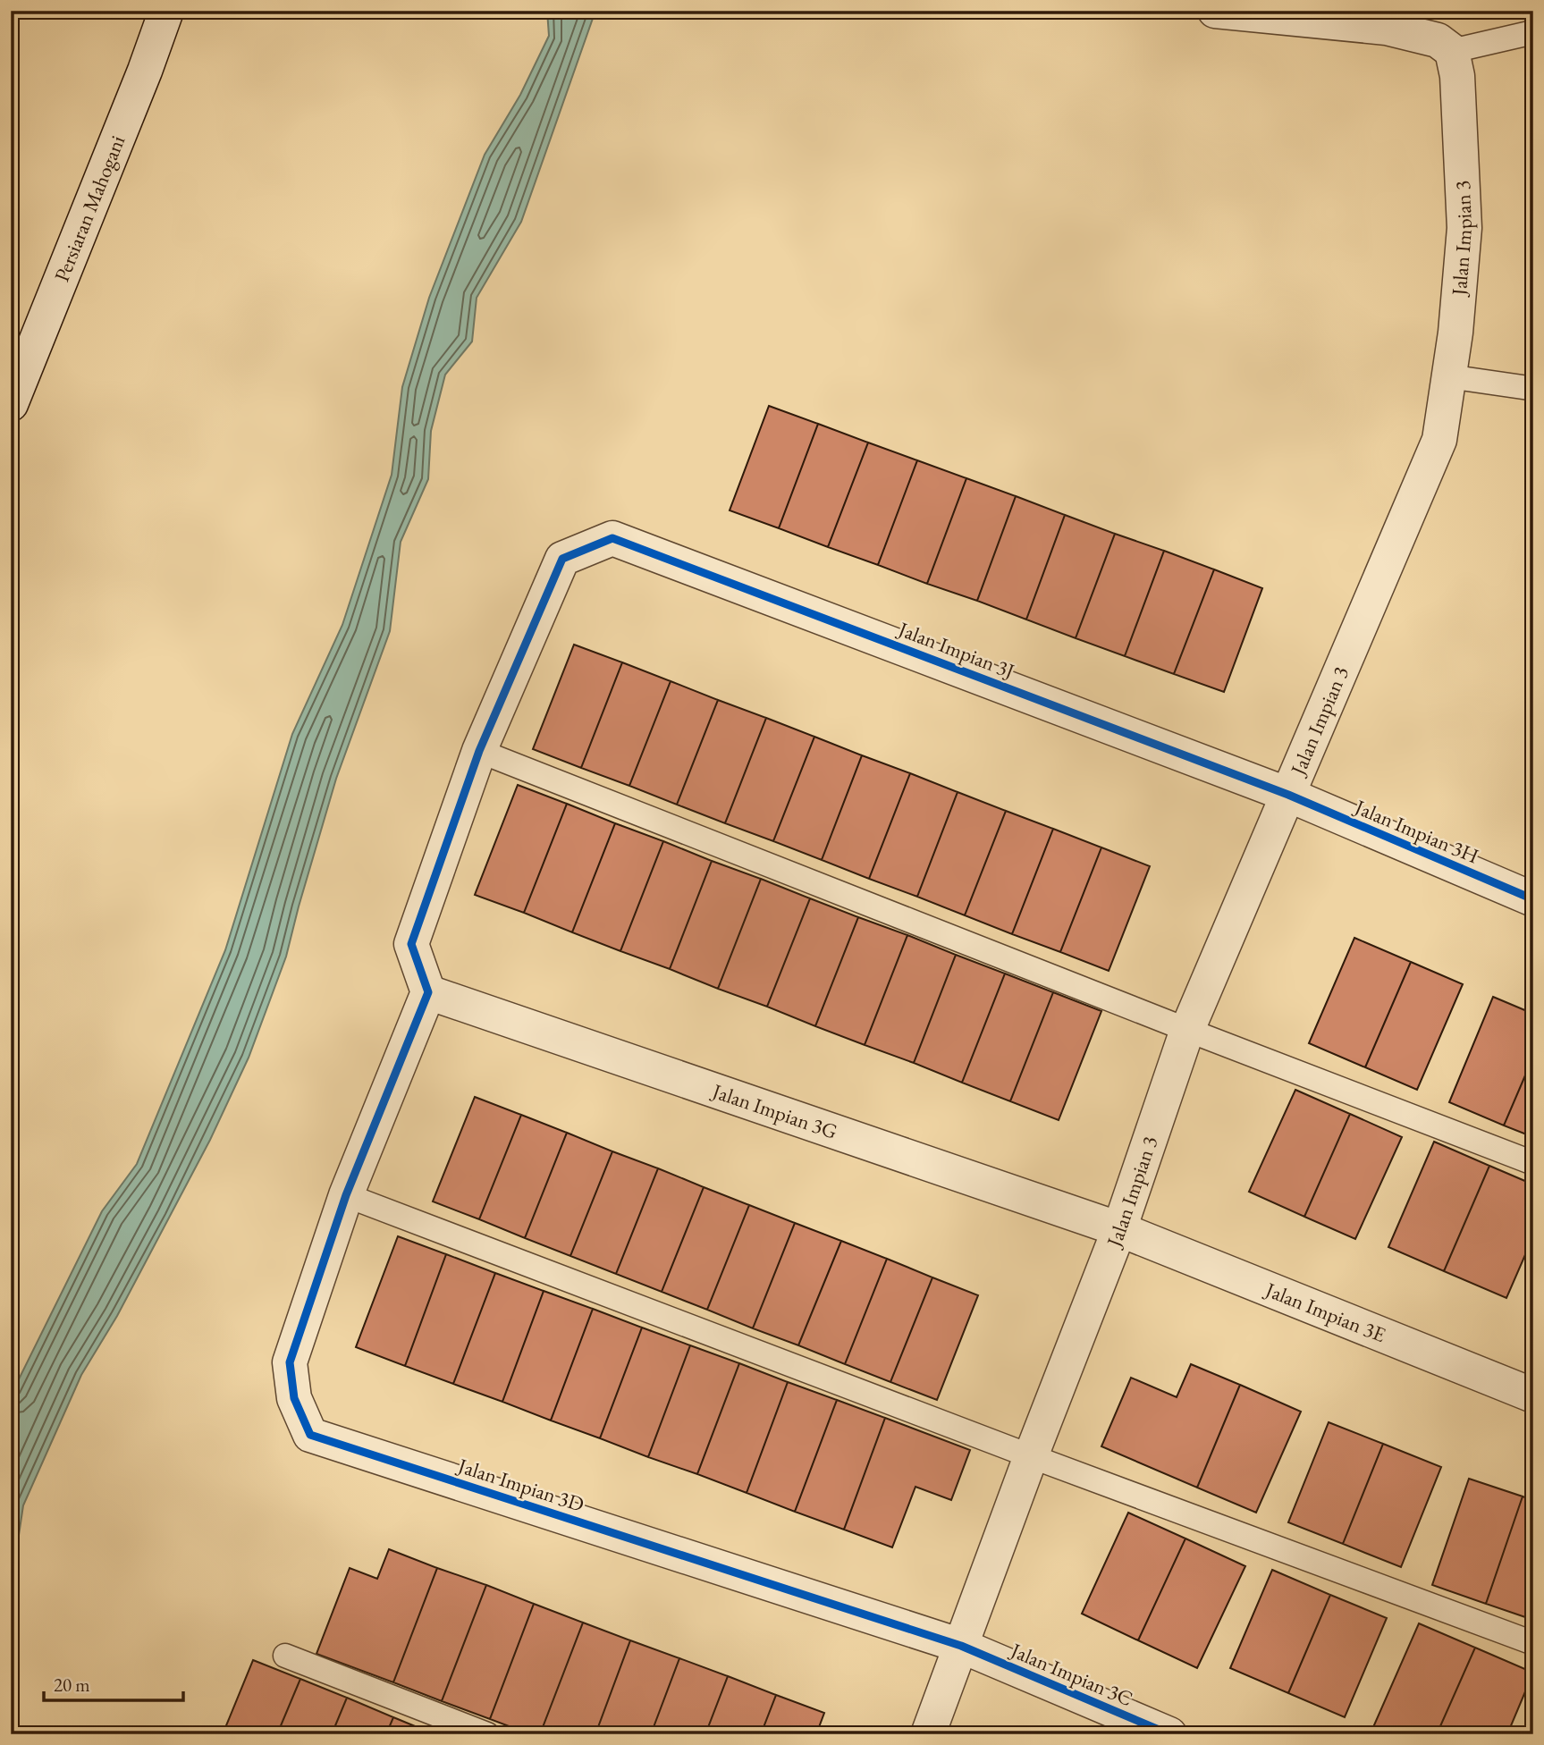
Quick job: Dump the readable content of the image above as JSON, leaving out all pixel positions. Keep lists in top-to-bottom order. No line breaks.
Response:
{"streets":{"street":["Persiaran Mahogani","Jalan Impian 3","Jalan Impian 3J","Jalan Impian 3H","Jalan Impian 3G","Jalan Impian 3E","Jalan Impian 3D","Jalan Impian 3C"]},"crossings":[["Jalan Impian 3","Jalan Impian 3J"],["Jalan Impian 3","Jalan Impian 3H"],["Jalan Impian 3","Jalan Impian 3G"],["Jalan Impian 3","Jalan Impian 3E"],["Jalan Impian 3","Jalan Impian 3D"],["Jalan Impian 3","Jalan Impian 3C"],["Jalan Impian 3J","Jalan Impian 3H"],["Jalan Impian 3G","Jalan Impian 3E"],["Jalan Impian 3G","Jalan Impian 3D"],["Jalan Impian 3D","Jalan Impian 3C"]],"scale_bar":"20 m"}
